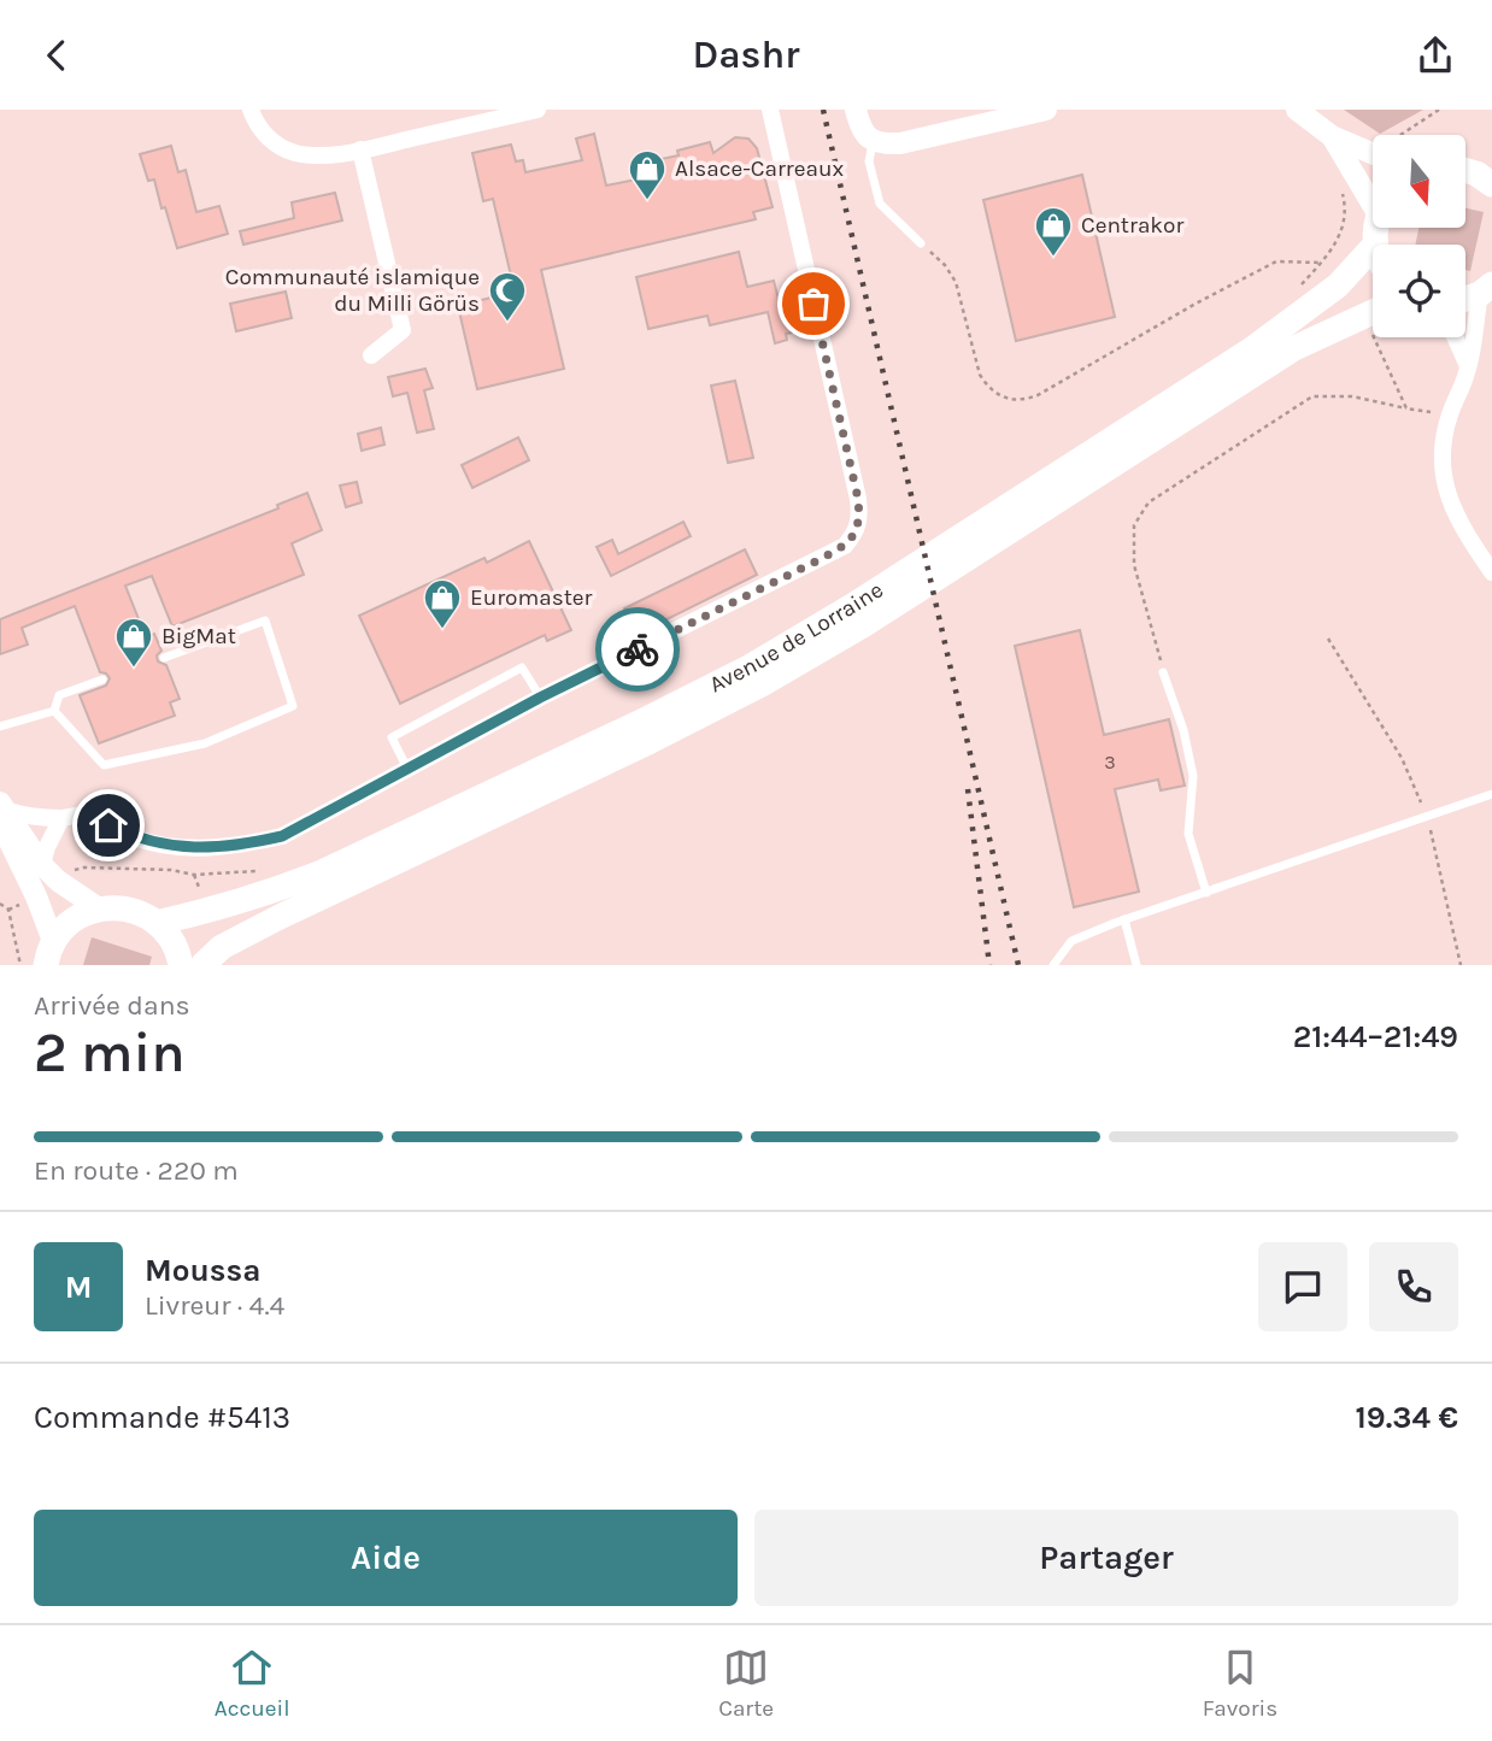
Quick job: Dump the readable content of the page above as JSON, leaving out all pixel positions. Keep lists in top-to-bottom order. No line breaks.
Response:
{"streets":{"main road":["Avenue de Lorraine"]},"places":{"shop":["Alsace-Carreaux","Centrakor","Euromaster","BigMat"],"mosque":["Communauté islamique du Milli Görüs"]},"house_numbers":["3"],"north":"bottom","page":{"header":"Dashr","heading":["2 min","Arrivée dans","21:44–21:49"],"panel":["Moussa","Livreur · 4.4","Commande #5413","19.34 €"],"bar":"En route · 220 m","round":"M","buttons":["Aide","Partager"],"tabs":["Accueil","Carte","Favoris"]}}
